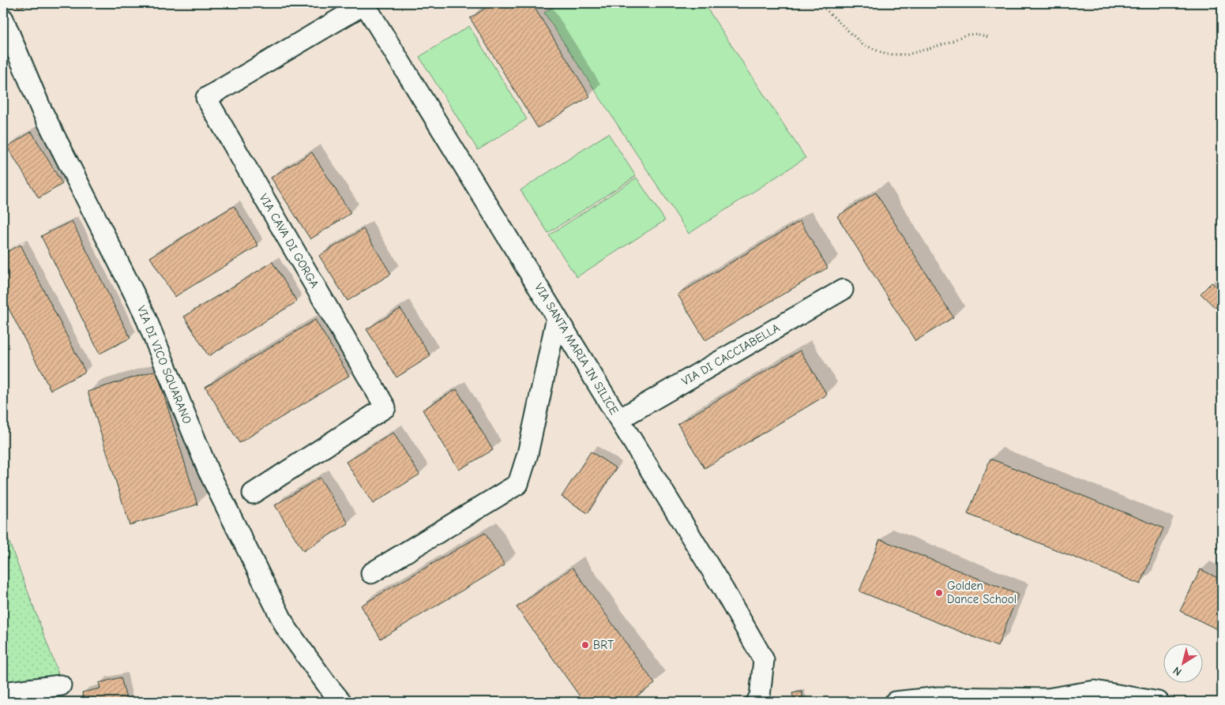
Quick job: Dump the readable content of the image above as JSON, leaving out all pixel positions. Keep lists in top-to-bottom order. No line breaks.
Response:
{"streets":{"street":["VIA CAVA DI GORGA","VIA SANTA MARIA IN SILICE","VIA DI CACCIABELLA","VIA DI VICO SQUARANO"]},"crossings":[["VIA CAVA DI GORGA","VIA SANTA MARIA IN SILICE"],["VIA SANTA MARIA IN SILICE","VIA DI CACCIABELLA"]],"places":["Golden Dance School","BRT"],"north":"bottom left"}
